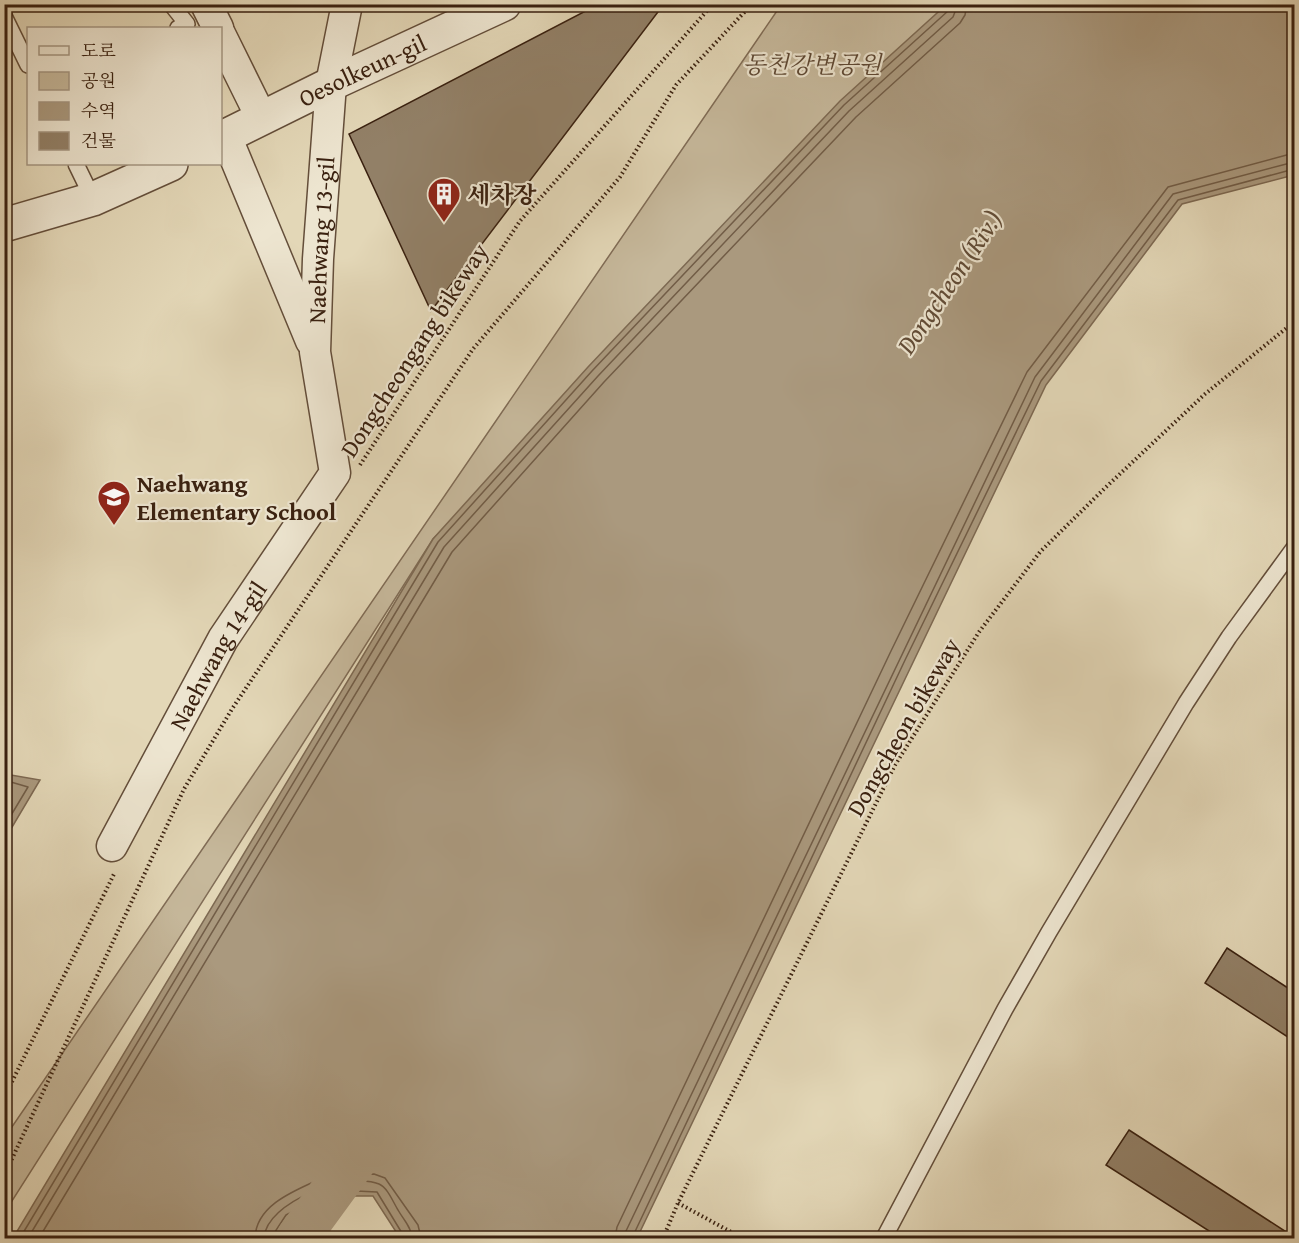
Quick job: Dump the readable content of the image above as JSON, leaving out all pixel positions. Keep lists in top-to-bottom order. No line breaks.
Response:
{"streets":{"street":["Oesolkeun-gil","Naehwang 13-gil","Naehwang 14-gil"],"path":["Dongcheongang bikeway","Dongcheon bikeway"]},"crossings":[["Oesolkeun-gil","Naehwang 13-gil"],["Naehwang 13-gil","Dongcheongang bikeway"],["Naehwang 13-gil","Naehwang 14-gil"],["Dongcheongang bikeway","Naehwang 14-gil"]],"water":["Dongcheon (Riv.)"],"parks":["동천강변공원"],"places":{"building":["세차장"],"school or university":["Naehwang Elementary School"]},"legend":["도로","공원","수역","건물"]}
